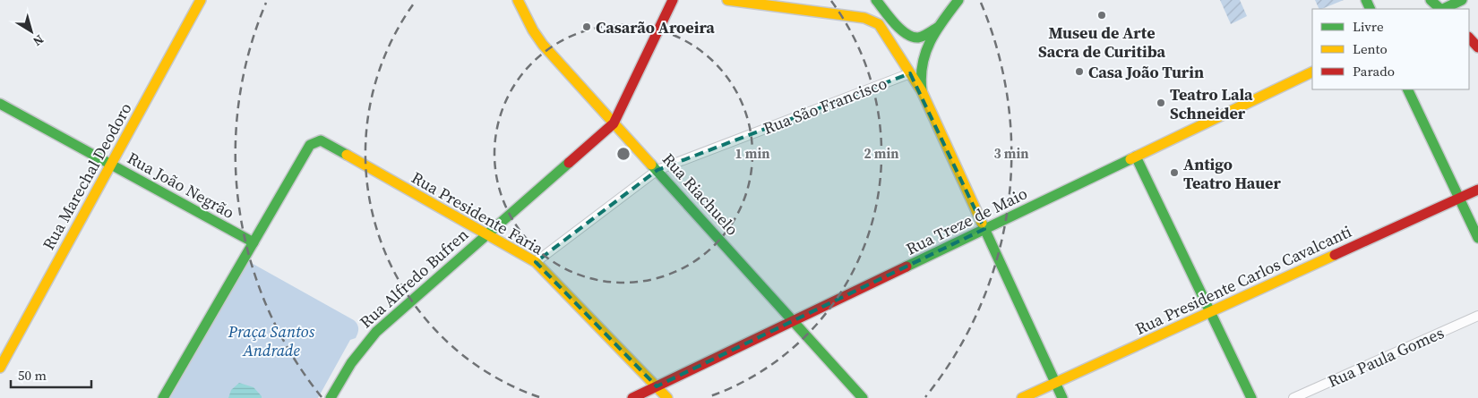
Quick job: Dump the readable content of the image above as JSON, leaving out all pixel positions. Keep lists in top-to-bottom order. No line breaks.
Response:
{"streets":{"main road":["Rua Marechal Deodoro","Rua João Negrão","Rua Riachuelo","Rua Presidente Faria","Rua Treze de Maio","Rua Alfredo Bufren","Rua Presidente Carlos Cavalcanti"],"street":["Rua São Francisco","Rua Paula Gomes"]},"crossings":[["Rua São Francisco","Rua Riachuelo"],["Rua São Francisco","Rua Presidente Faria"],["Rua Marechal Deodoro","Rua João Negrão"],["Rua João Negrão","Rua Presidente Faria"],["Rua Riachuelo","Rua Treze de Maio"],["Rua Riachuelo","Rua Alfredo Bufren"],["Rua Presidente Faria","Rua Treze de Maio"],["Rua Presidente Faria","Rua Alfredo Bufren"]],"parks":["Praça Santos Andrade"],"places":["Museu de Arte Sacra de Curitiba","Casarão Aroeira","Casa João Turin","Teatro Lala Schneider","Antigo Teatro Hauer"],"legend":["Livre","Lento","Parado"],"scale_bar":"50 m","north":"bottom right","rings":["1 min","2 min","3 min"]}
